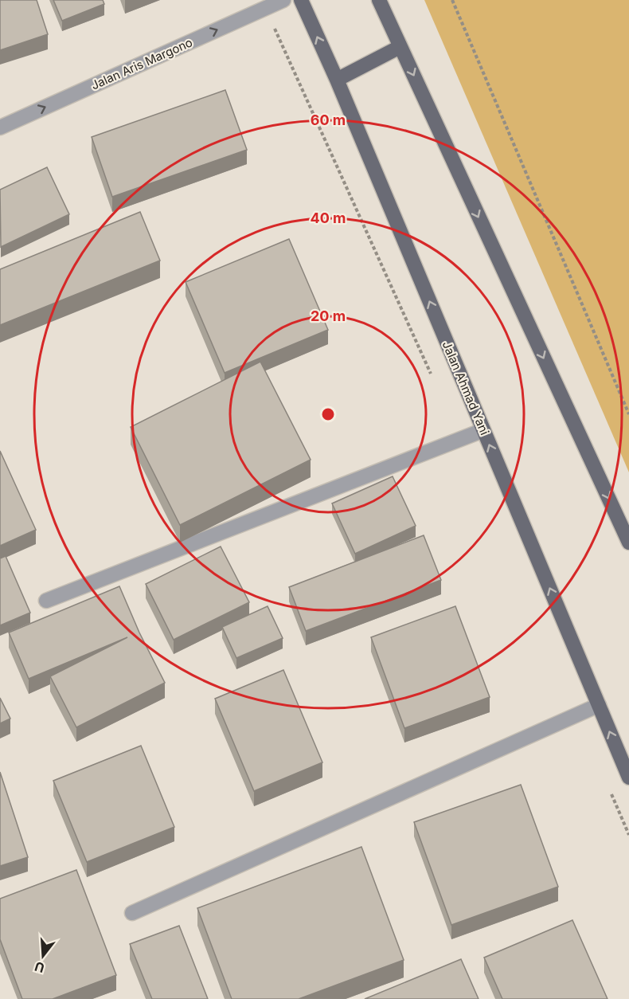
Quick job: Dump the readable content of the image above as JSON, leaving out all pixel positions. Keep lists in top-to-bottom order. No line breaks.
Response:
{"streets":{"main road":["Jalan Ahmad Yani"],"street":["Jalan Aris Margono"]},"one_way":["Jalan Aris Margono"],"north":"bottom","rings":["60 m","40 m","20 m"]}
